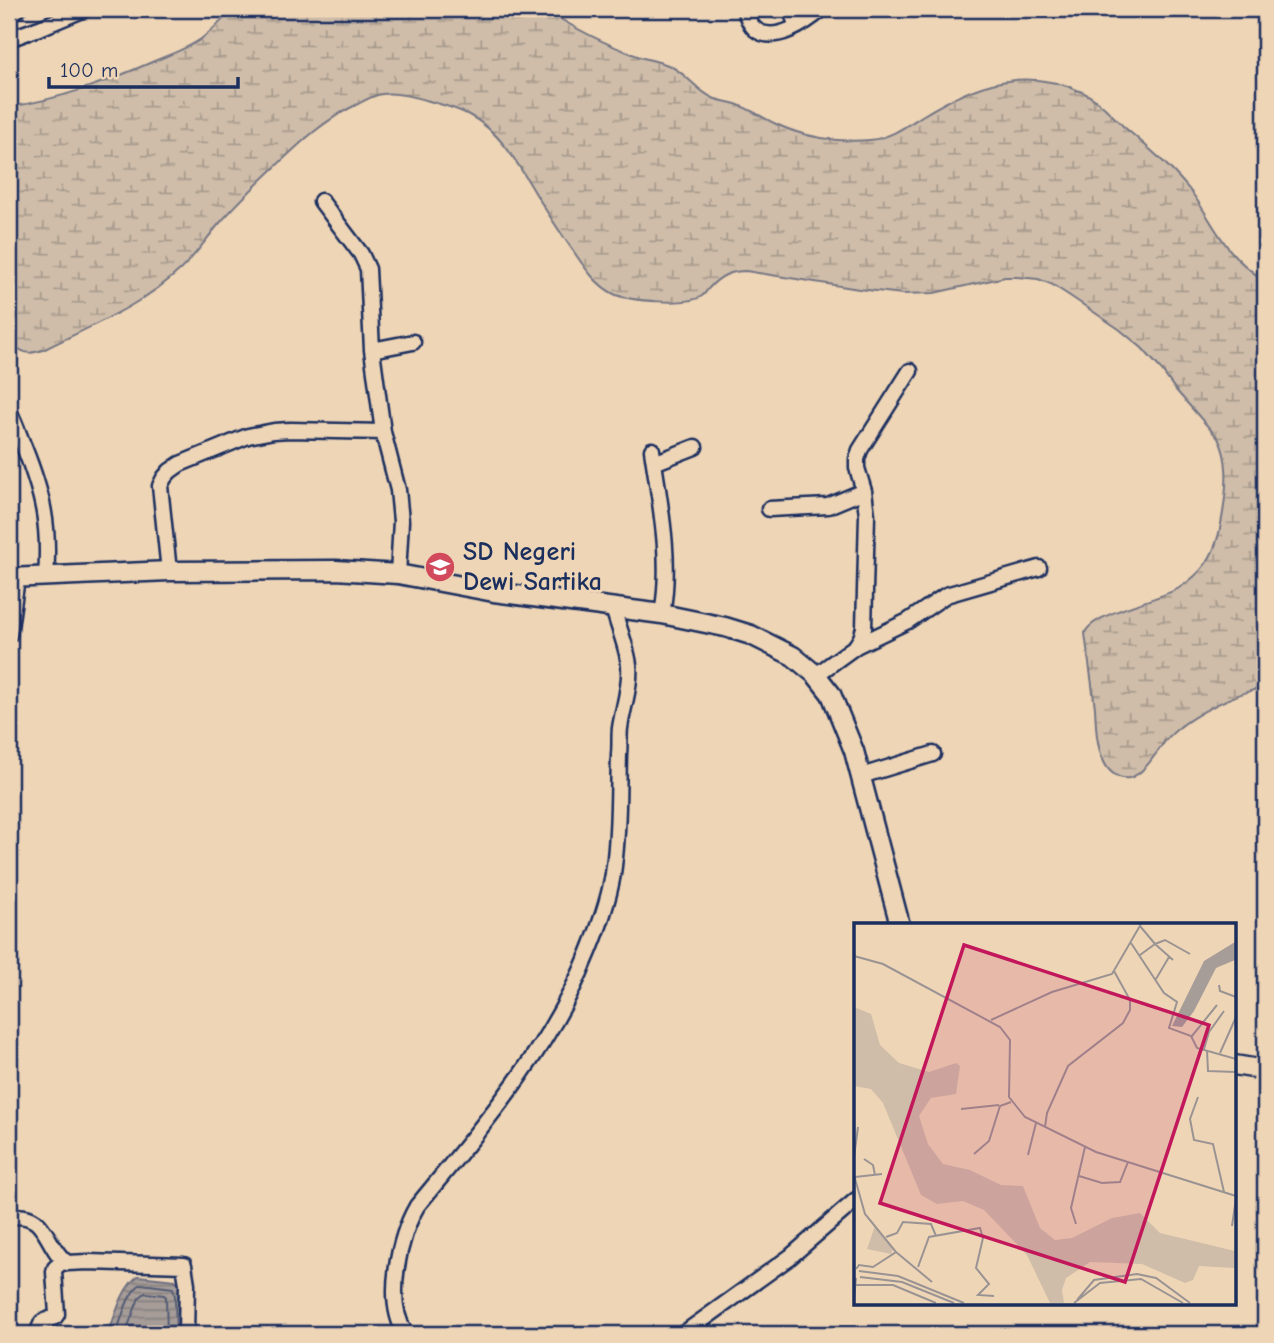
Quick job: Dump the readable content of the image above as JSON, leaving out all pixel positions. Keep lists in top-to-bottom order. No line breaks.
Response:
{"places":{"school or university":["SD Negeri Dewi Sartika"]},"scale_bar":"100 m"}
